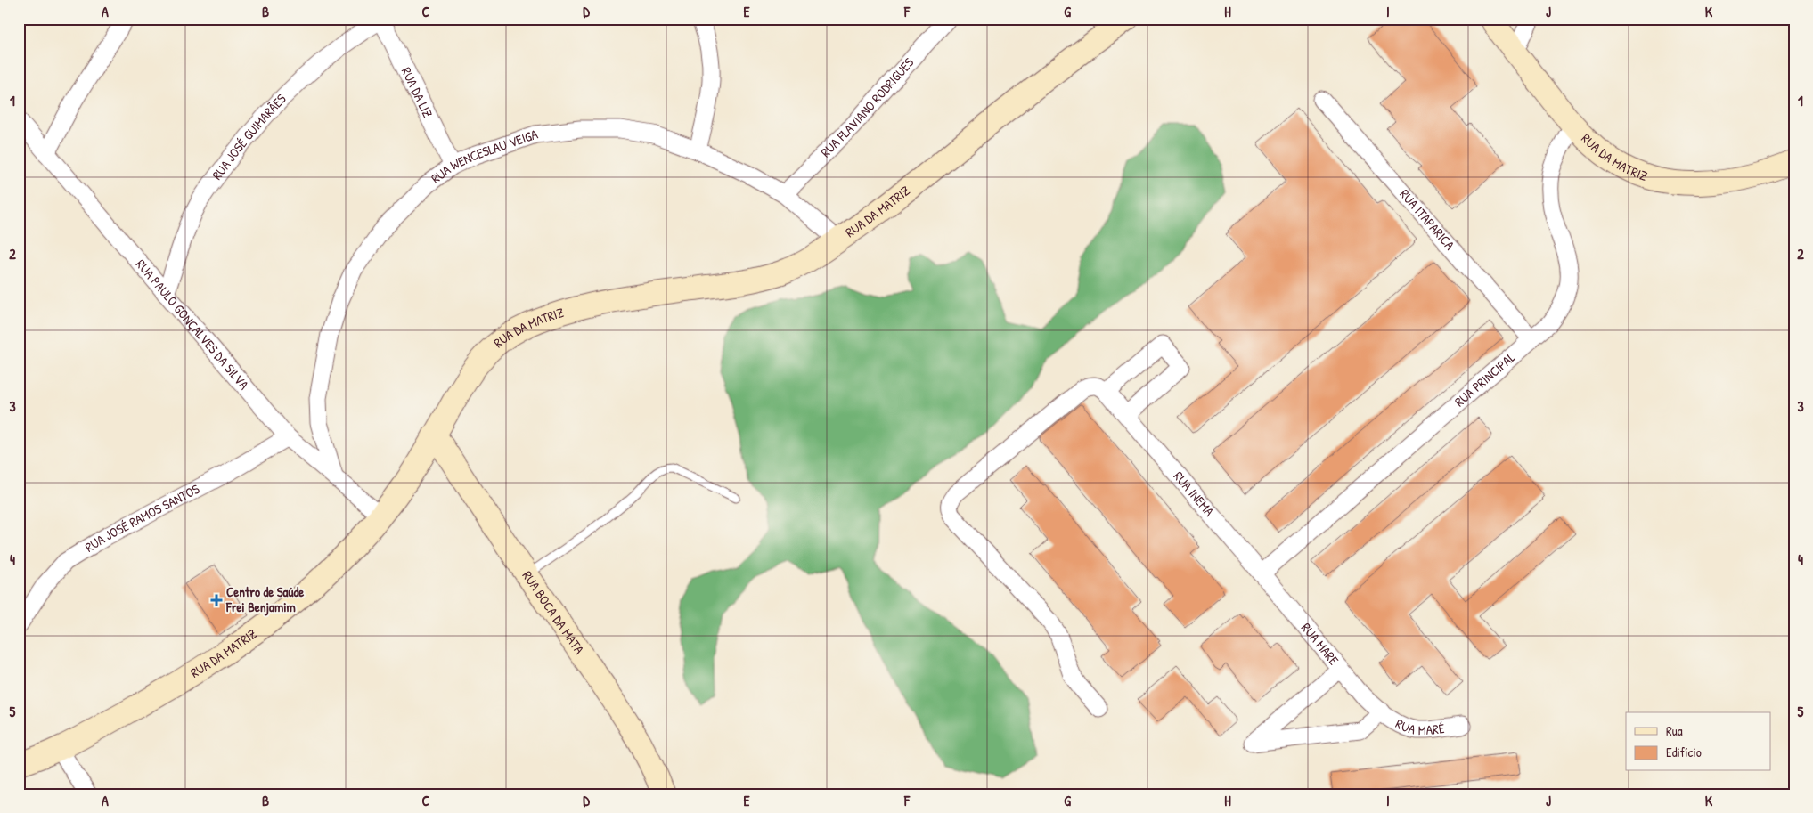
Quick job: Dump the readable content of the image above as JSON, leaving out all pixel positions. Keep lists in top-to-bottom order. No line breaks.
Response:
{"streets":{"main road":["RUA DA MATRIZ","RUA BOCA DA MATA"],"street":["RUA DA LIZ","RUA FLAVIANO RODRIGUES","RUA JOSÉ GUIMARÃES","RUA WENCESLAU VEIGA","RUA ITAPARICA","RUA PAULO GONÇALVES DA SILVA","RUA PRINCIPAL","RUA INEMA","RUA JOSÉ RAMOS SANTOS","RUA MARE","RUA MARÉ"]},"crossings":[["RUA DA LIZ","RUA JOSÉ GUIMARÃES"],["RUA DA LIZ","RUA WENCESLAU VEIGA"],["RUA FLAVIANO RODRIGUES","RUA WENCESLAU VEIGA"],["RUA JOSÉ GUIMARÃES","RUA PAULO GONÇALVES DA SILVA"],["RUA DA MATRIZ","RUA WENCESLAU VEIGA"],["RUA DA MATRIZ","RUA PAULO GONÇALVES DA SILVA"],["RUA DA MATRIZ","RUA PRINCIPAL"],["RUA DA MATRIZ","RUA BOCA DA MATA"],["RUA WENCESLAU VEIGA","RUA PAULO GONÇALVES DA SILVA"],["RUA ITAPARICA","RUA PRINCIPAL"],["RUA PAULO GONÇALVES DA SILVA","RUA JOSÉ RAMOS SANTOS"],["RUA PRINCIPAL","RUA INEMA"],["RUA PRINCIPAL","RUA MARE"],["RUA INEMA","RUA MARE"],["RUA MARE","RUA MARÉ"]],"places":{"health":["Centro de Saúde Frei Benjamim"]},"legend":["Rua","Edifício"],"grid":{"columns":["A","B","C","D","E","F","G","H","I","J","K"],"rows":["1","2","3","4","5"]}}
